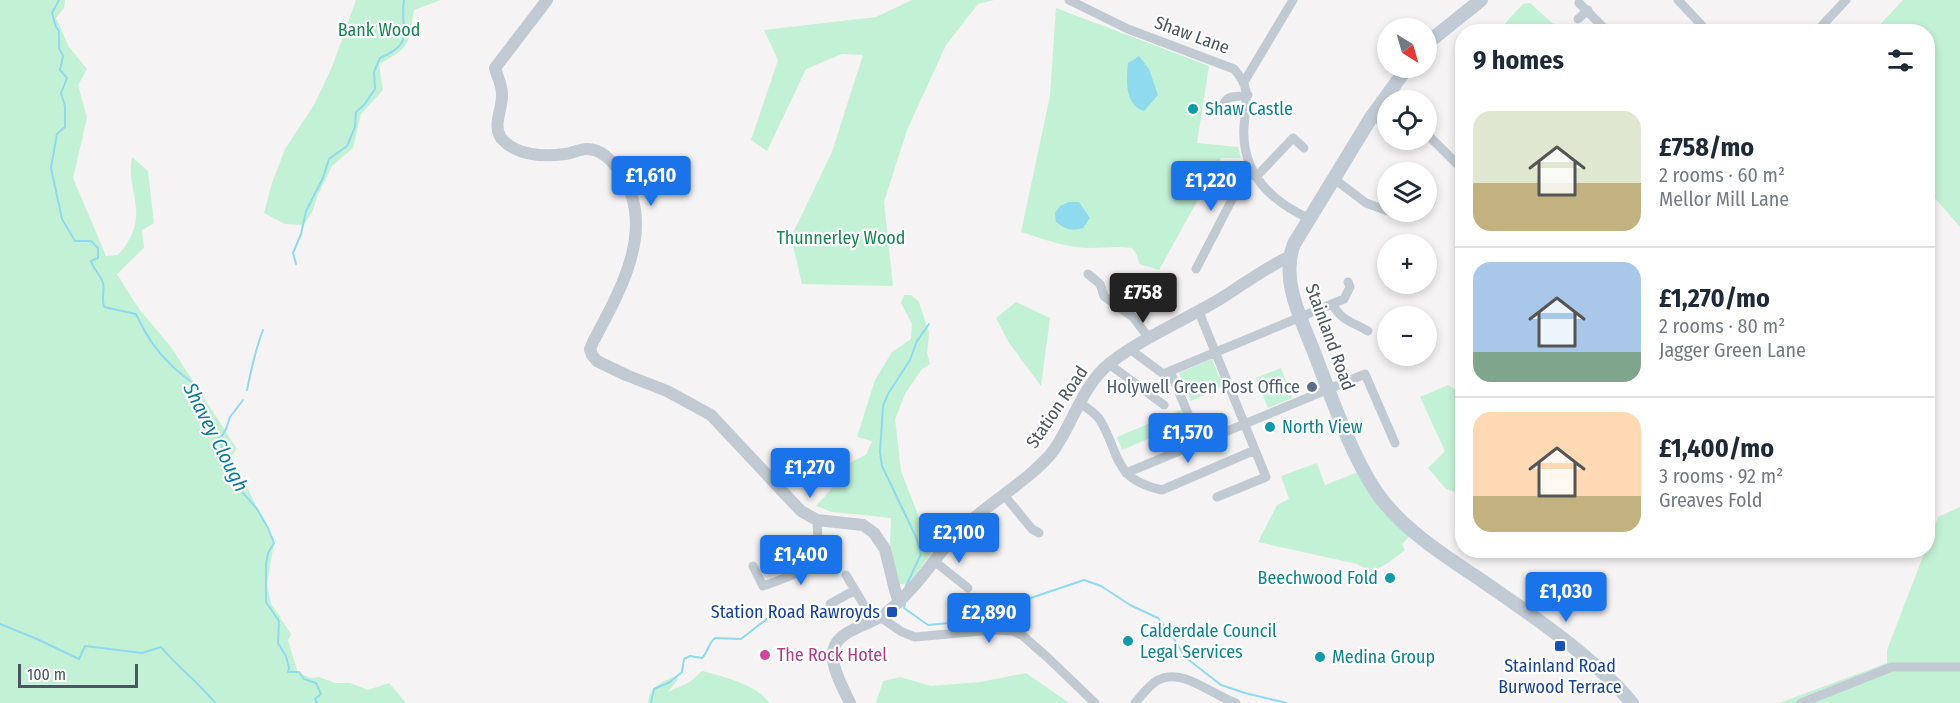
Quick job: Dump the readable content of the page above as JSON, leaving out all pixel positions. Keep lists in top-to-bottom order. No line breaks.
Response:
{"streets":{"main road":["Stainland Road"],"street":["Shaw Lane","Station Road"]},"crossings":[["Stainland Road","Station Road"]],"water":["Shavey Clough"],"parks":["Bank Wood","Thunnerley Wood"],"places":{"other":["Shaw Castle","Holywell Green Post Office","North View","Beechwood Fold","Calderdale Council Legal Services","The Rock Hotel","Medina Group"],"transit":["Station Road Rawroyds","Stainland Road Burwood Terrace"]},"scale_bar":"100 m","north":"bottom right","page":{"map_buttons":["+","−"],"heading":"9 homes","list":[{"name":"£758/mo","note":"2 rooms · 60 m² · Mellor Mill Lane"},{"name":"£1,270/mo","note":"2 rooms · 80 m² · Jagger Green Lane"},{"name":"£1,400/mo","note":"3 rooms · 92 m² · Greaves Fold"}],"price":["£1,610","£1,220","£758","£1,570","£1,270","£2,100","£1,400","£1,030","£2,890"],"scale":"100 m"}}
